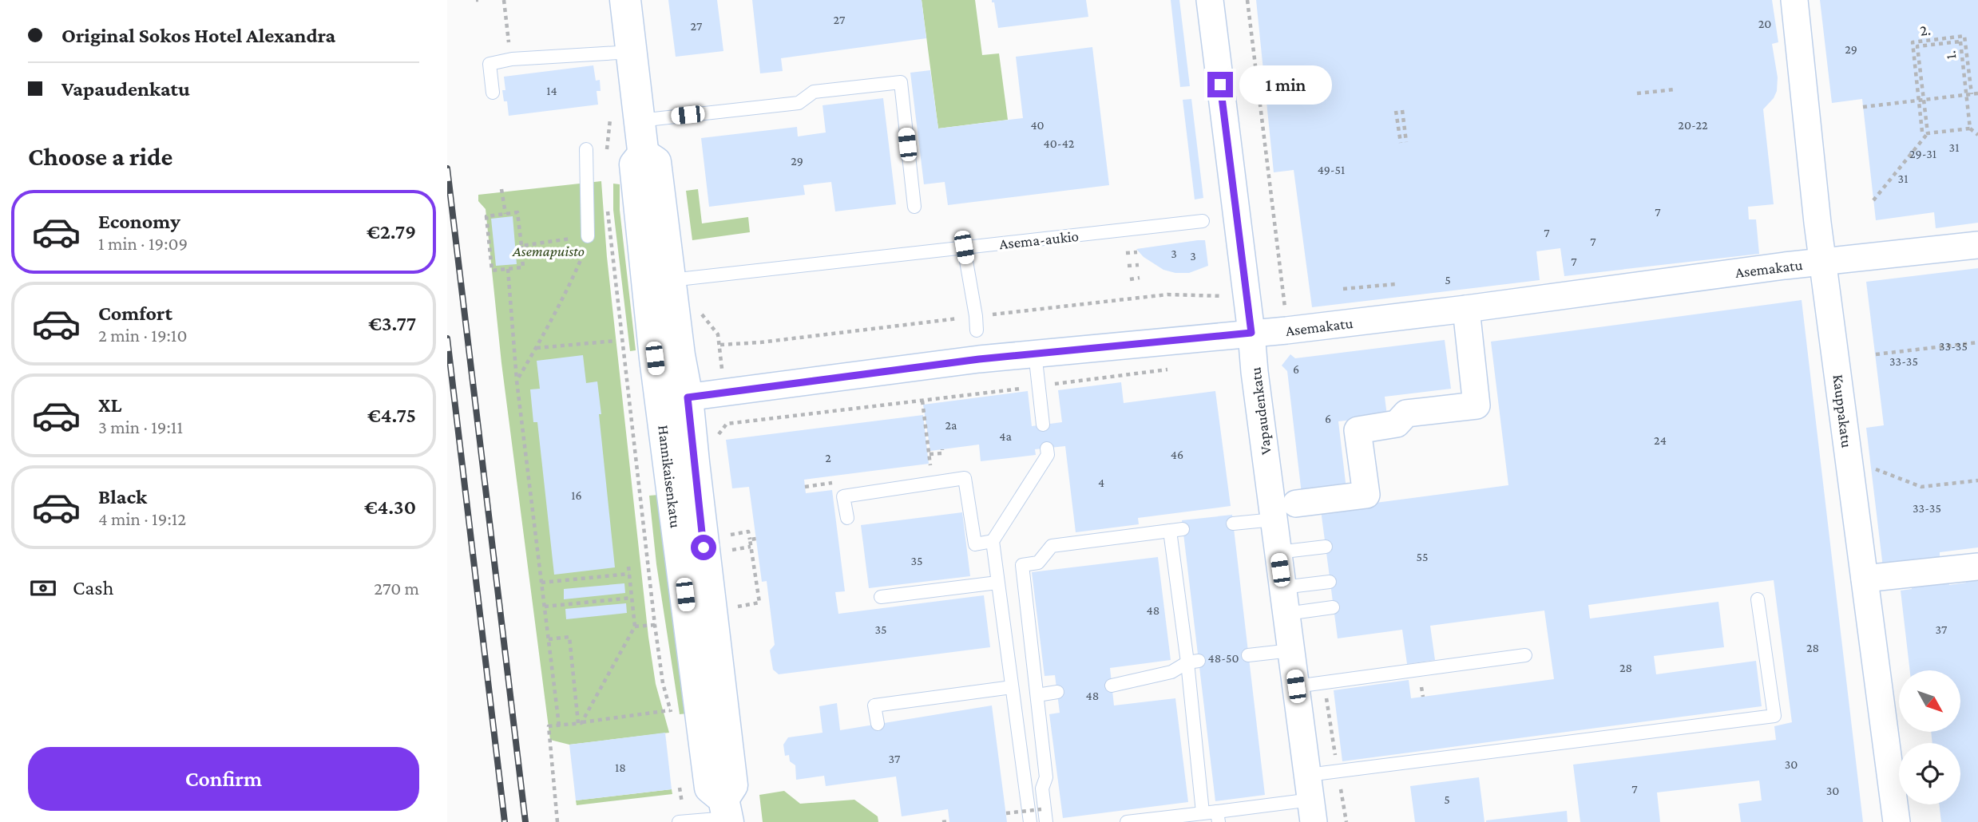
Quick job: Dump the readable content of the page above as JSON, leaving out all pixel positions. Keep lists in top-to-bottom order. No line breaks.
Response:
{"streets":{"main road":["Hannikaisenkatu"],"street":["Asemakatu","Vapaudenkatu","Kauppakatu"],"lane":["Asema-aukio"],"path":["2.","1."]},"crossings":[["2.","1."],["Asema-aukio","Hannikaisenkatu"],["Asemakatu","Vapaudenkatu"],["Asemakatu","Kauppakatu"],["Asemakatu","Hannikaisenkatu"]],"parks":["Asemapuisto"],"house_numbers":["27","20","27","29","14","40","20-22","40-42","31","29-31","29","49-51","31","7","7","7","3","3","7","5","33-35","33-35","6","6","2a","4a","24","46","2","4","16","33-35","55","35","48","35","37","28","48-50","28","48","37","30","18","7","30","5"],"north":"bottom right","page":{"banner":["Original Sokos Hotel Alexandra","Vapaudenkatu"],"bubble":"1 min","heading":"Choose a ride","list":[{"name":"Economy","note":"1 min · 19:09","value":"€2.79"},{"name":"Comfort","note":"2 min · 19:10","value":"€3.77"},{"name":"XL","note":"3 min · 19:11","value":"€4.75"},{"name":"Black","note":"4 min · 19:12","value":"€4.30"}],"pay":["Cash","270 m"],"buttons":"Confirm"}}
